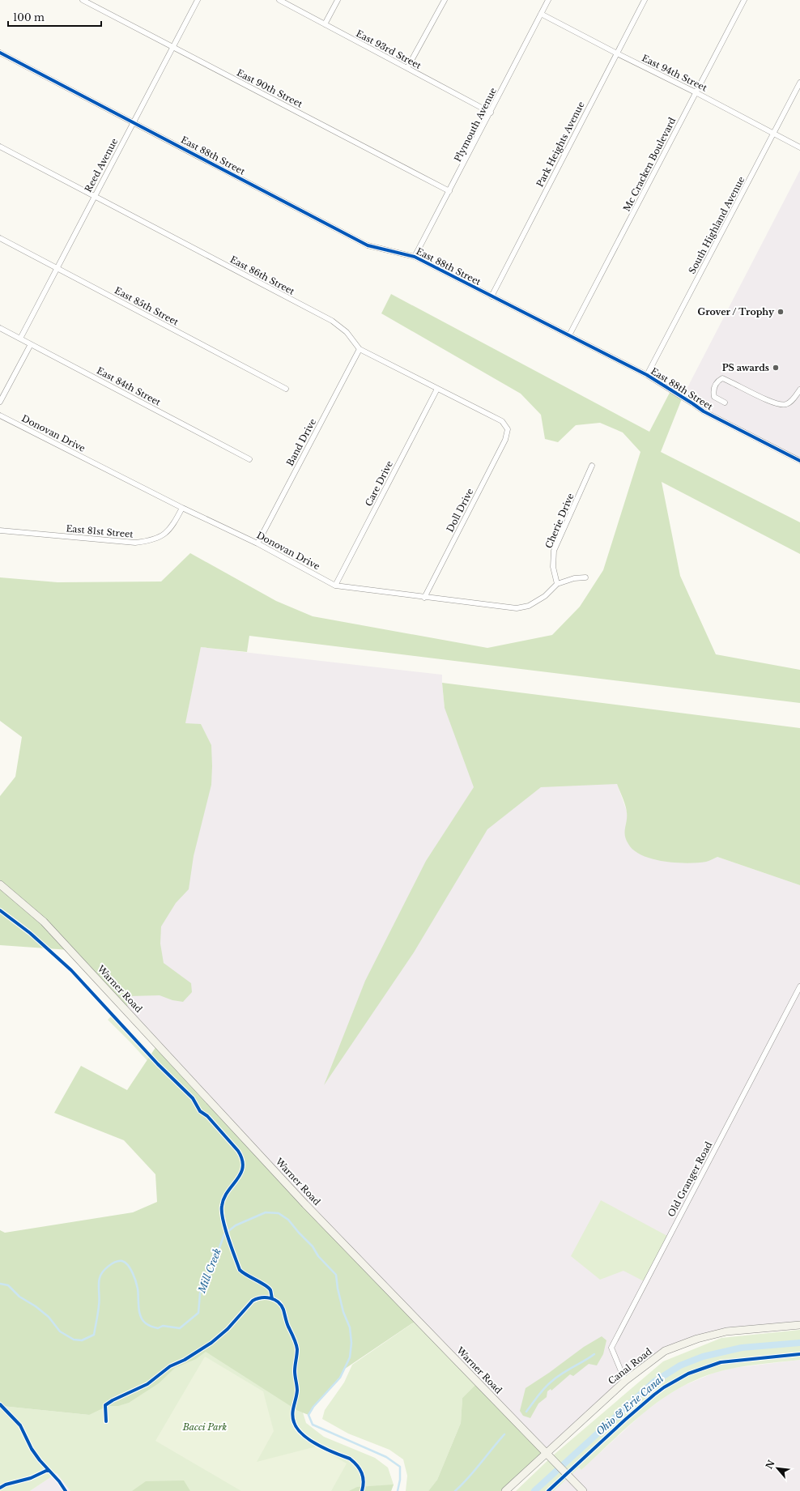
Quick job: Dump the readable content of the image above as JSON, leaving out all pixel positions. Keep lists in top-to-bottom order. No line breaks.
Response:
{"streets":{"main road":["Warner Road","Canal Road"],"street":["East 93rd Street","East 94th Street","East 90th Street","Plymouth Avenue","Park Heights Avenue","East 88th Street","Mc Cracken Boulevard","Reed Avenue","South Highland Avenue","East 86th Street","East 85th Street","East 84th Street","Donovan Drive","Band Drive","Care Drive","Doll Drive","Cherie Drive","East 81st Street","Old Granger Road"]},"crossings":[["East 93rd Street","Plymouth Avenue"],["East 94th Street","Plymouth Avenue"],["East 94th Street","Park Heights Avenue"],["East 94th Street","Mc Cracken Boulevard"],["East 94th Street","South Highland Avenue"],["East 90th Street","Plymouth Avenue"],["East 90th Street","Reed Avenue"],["Plymouth Avenue","East 88th Street"],["Park Heights Avenue","East 88th Street"],["East 88th Street","Mc Cracken Boulevard"],["East 88th Street","Reed Avenue"],["East 88th Street","South Highland Avenue"],["Reed Avenue","East 86th Street"],["Reed Avenue","East 85th Street"],["Reed Avenue","East 84th Street"],["East 86th Street","Band Drive"],["East 86th Street","Care Drive"],["East 86th Street","Doll Drive"],["Donovan Drive","Band Drive"],["Donovan Drive","Care Drive"],["Donovan Drive","Doll Drive"],["Donovan Drive","Cherie Drive"],["Donovan Drive","East 81st Street"],["Warner Road","Canal Road"],["Old Granger Road","Canal Road"]],"water":["Mill Creek","Ohio & Erie Canal"],"parks":["Bacci Park"],"places":["Grover / Trophy","PS awards"],"scale_bar":"100 m","north":"top left"}
